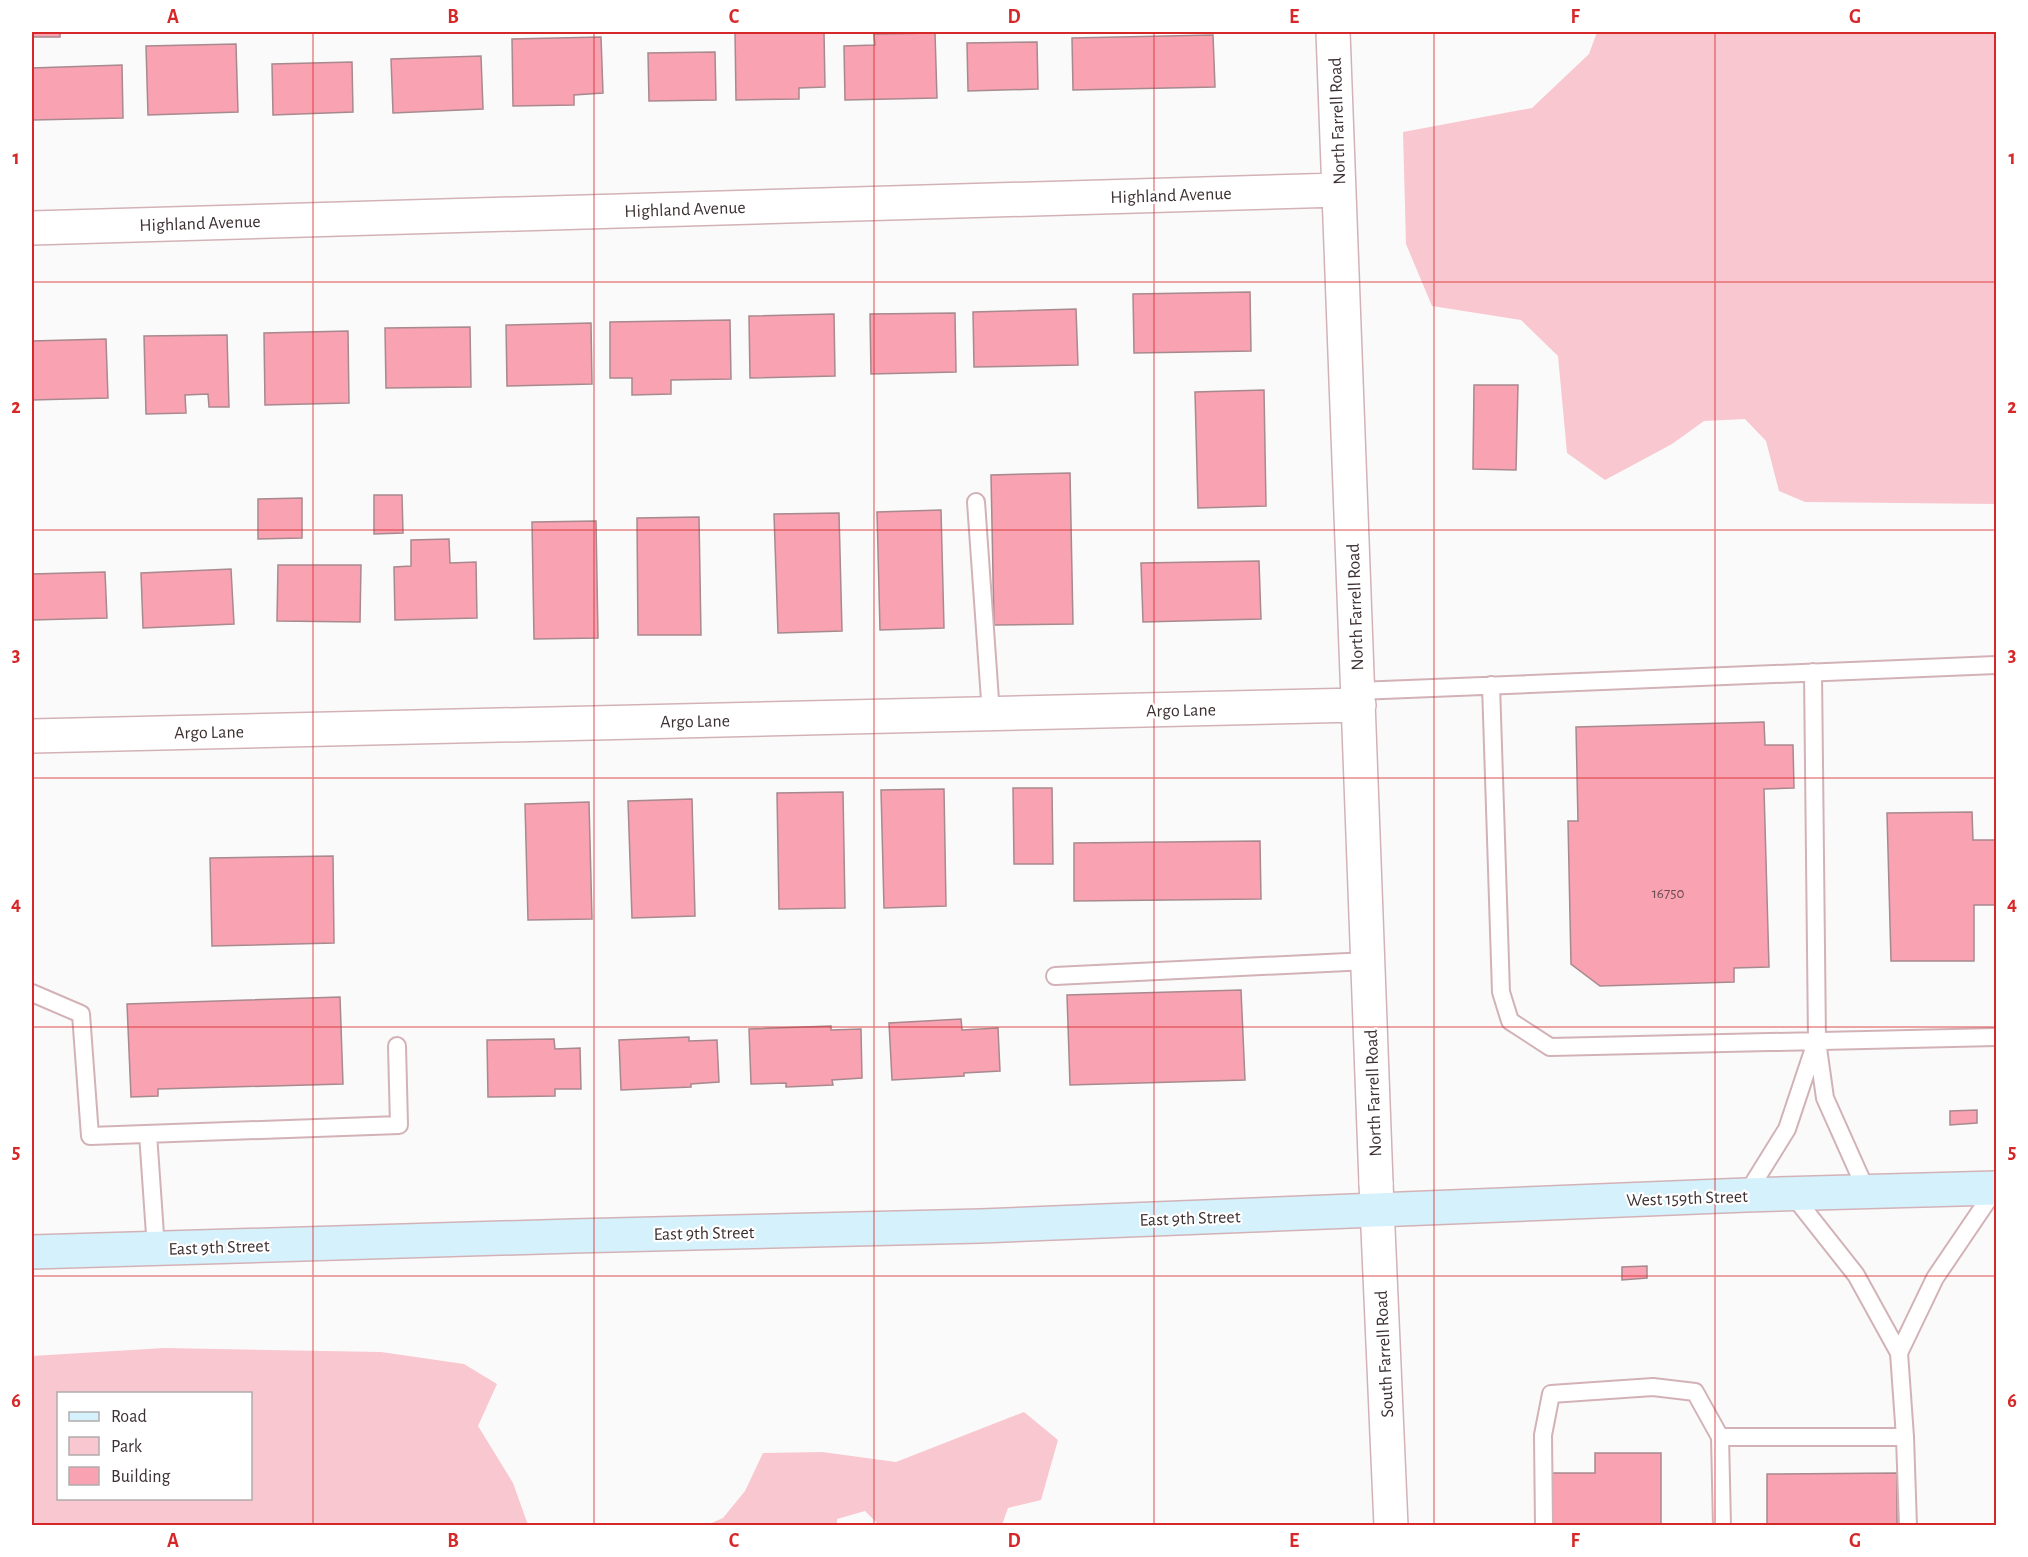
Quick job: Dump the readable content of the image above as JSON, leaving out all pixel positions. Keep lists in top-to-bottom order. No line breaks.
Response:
{"streets":{"main road":["West 159th Street","East 9th Street"],"street":["North Farrell Road","Highland Avenue","Argo Lane","South Farrell Road"]},"crossings":[["North Farrell Road","Highland Avenue"],["North Farrell Road","Argo Lane"],["North Farrell Road","West 159th Street"],["North Farrell Road","East 9th Street"],["North Farrell Road","South Farrell Road"],["West 159th Street","East 9th Street"],["West 159th Street","South Farrell Road"],["East 9th Street","South Farrell Road"]],"house_numbers":["16750"],"legend":["Road","Park","Building"],"grid":{"columns":["A","B","C","D","E","F","G"],"rows":["1","2","3","4","5","6"]}}
